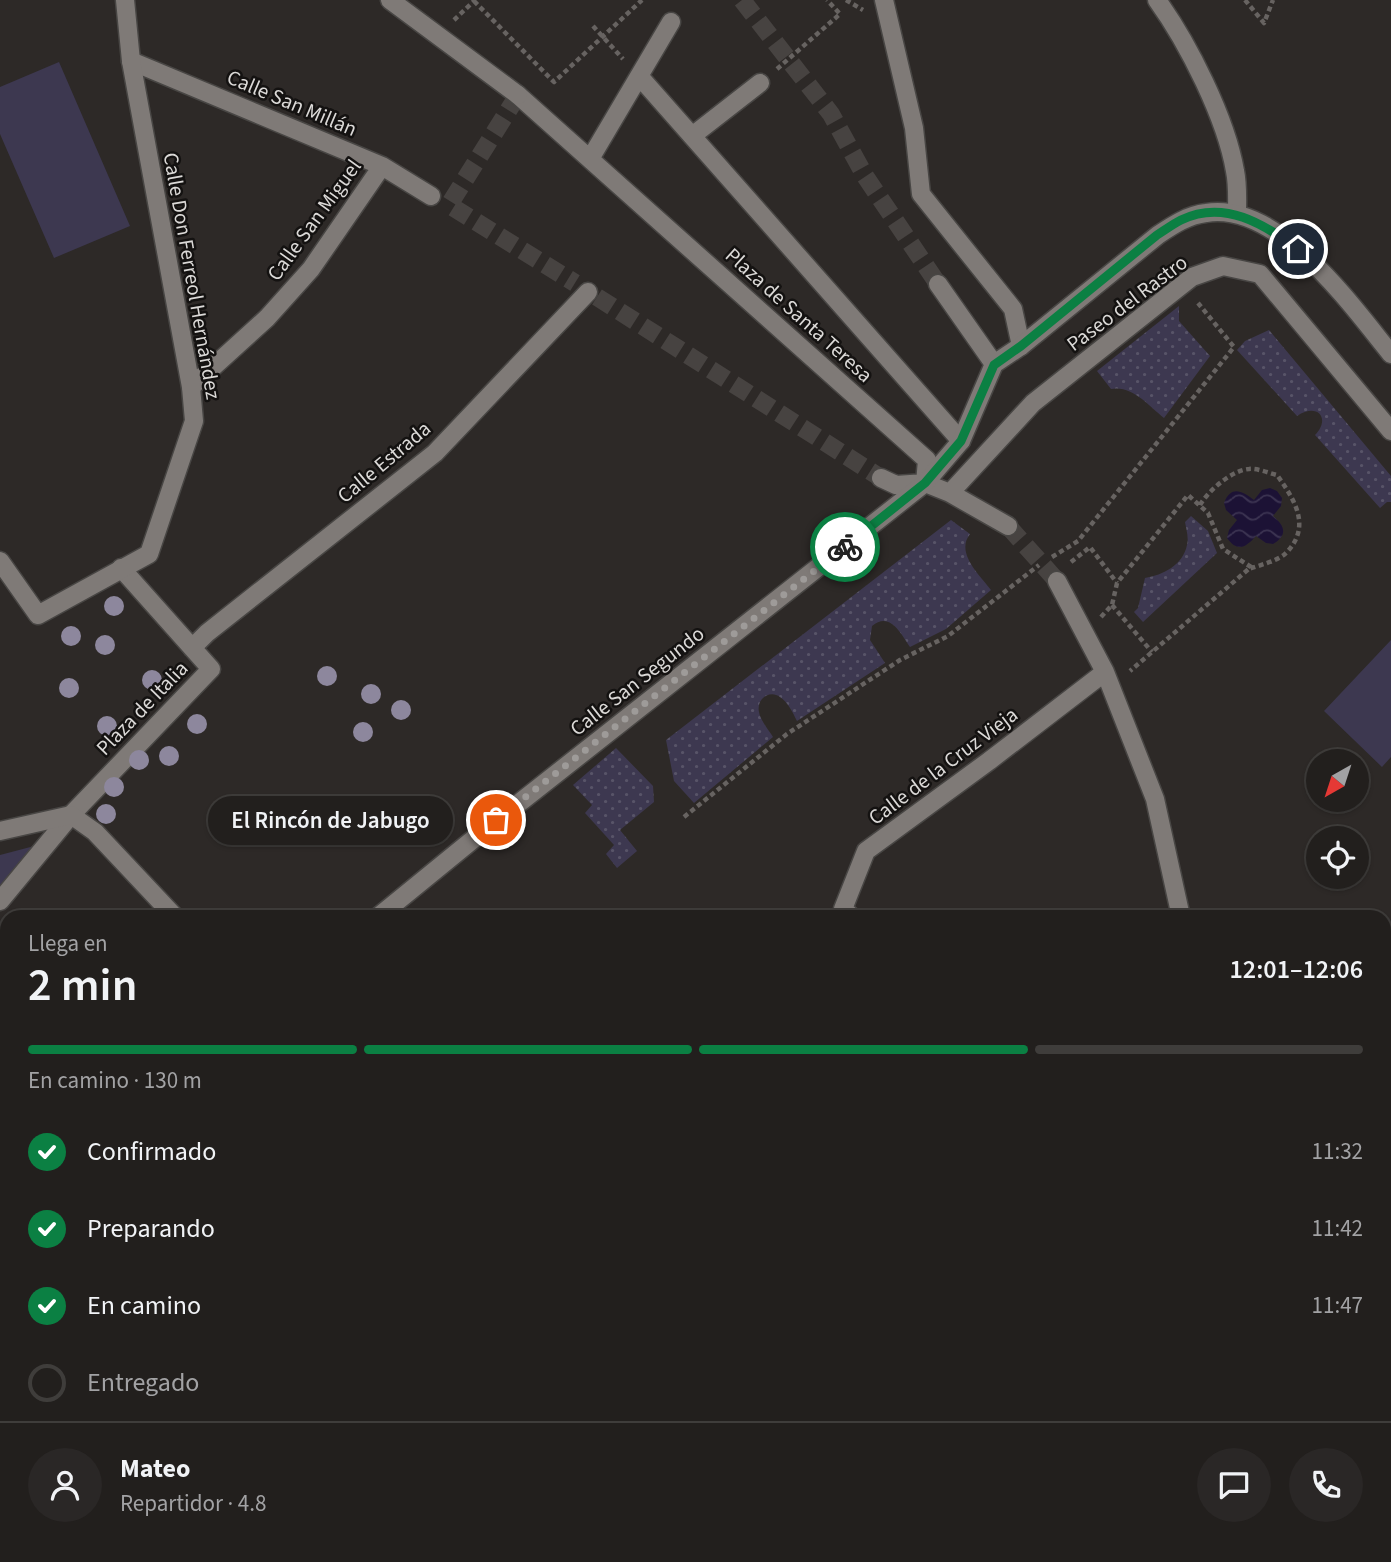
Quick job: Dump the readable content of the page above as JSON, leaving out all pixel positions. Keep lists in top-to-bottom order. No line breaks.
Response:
{"streets":{"street":["Calle San Millán","Calle San Miguel","Calle Don Ferreol Hernández","Paseo del Rastro","Plaza de Santa Teresa","Calle Estrada","Calle San Segundo","Plaza de Italia","Calle de la Cruz Vieja"]},"crossings":[["Calle San Millán","Calle San Miguel"],["Calle San Millán","Calle Don Ferreol Hernández"],["Calle San Miguel","Calle Don Ferreol Hernández"],["Calle Don Ferreol Hernández","Plaza de Italia"],["Plaza de Santa Teresa","Calle San Segundo"],["Calle Estrada","Plaza de Italia"]],"places":["El Rincón de Jabugo"],"north":"bottom left","page":{"bubble":"El Rincón de Jabugo","heading":["2 min","Llega en","12:01–12:06"],"panel":["Mateo","Repartidor · 4.8"],"bar":"En camino · 130 m","list":[["Confirmado","11:32"],["Preparando","11:42"],["En camino","11:47"],"Entregado"]}}
